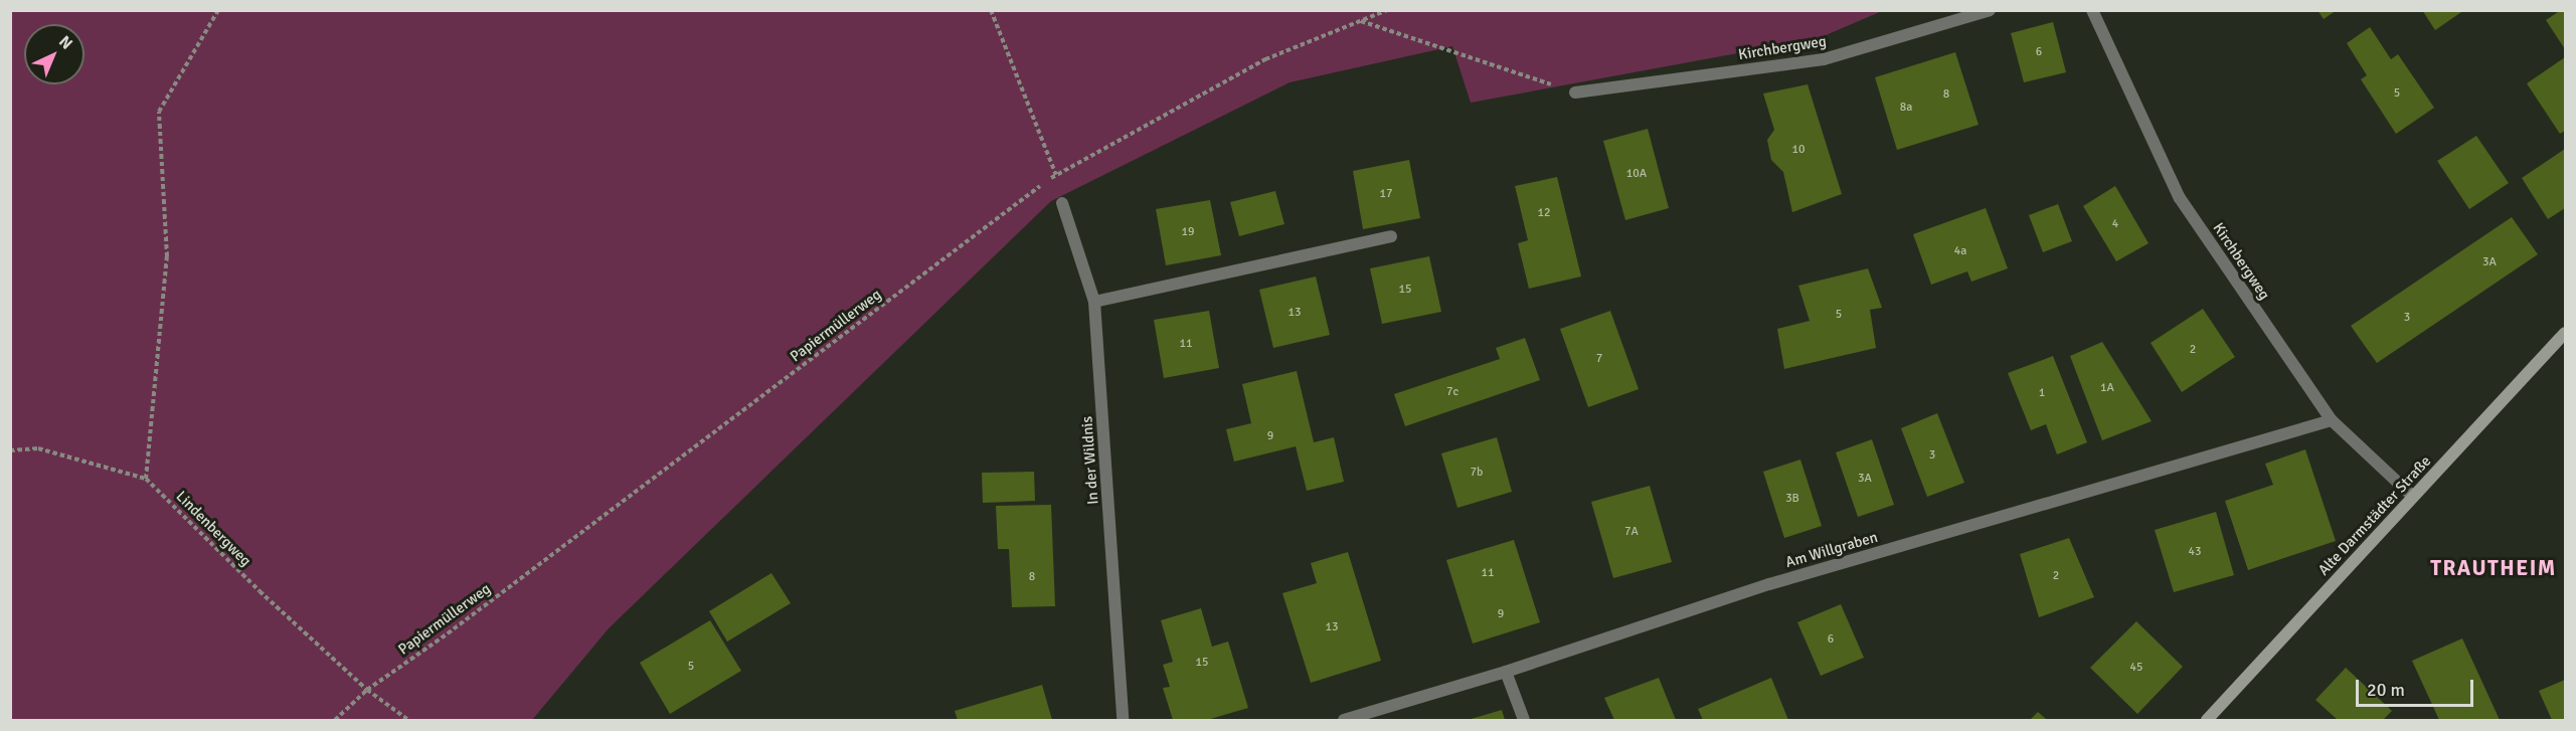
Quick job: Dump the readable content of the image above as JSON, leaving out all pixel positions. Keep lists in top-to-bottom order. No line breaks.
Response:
{"streets":{"street":["Kirchbergweg","In der Wildnis","Alte Darmstädter Straße","Am Willgraben"],"path":["Papiermüllerweg","Lindenbergweg"]},"crossings":[["Kirchbergweg","Alte Darmstädter Straße"],["Kirchbergweg","Am Willgraben"],["Papiermüllerweg","Lindenbergweg"]],"districts":["TRAUTHEIM"],"house_numbers":["6","5","8","8a","10","10A","17","12","4","19","4a","3A","15","13","5","3","11","2","7","1A","7c","1","9","3","7b","3A","3B","7A","43","11","2","8","9","13","6","15","5","45"],"scale_bar":"20 m","north":"top right"}
